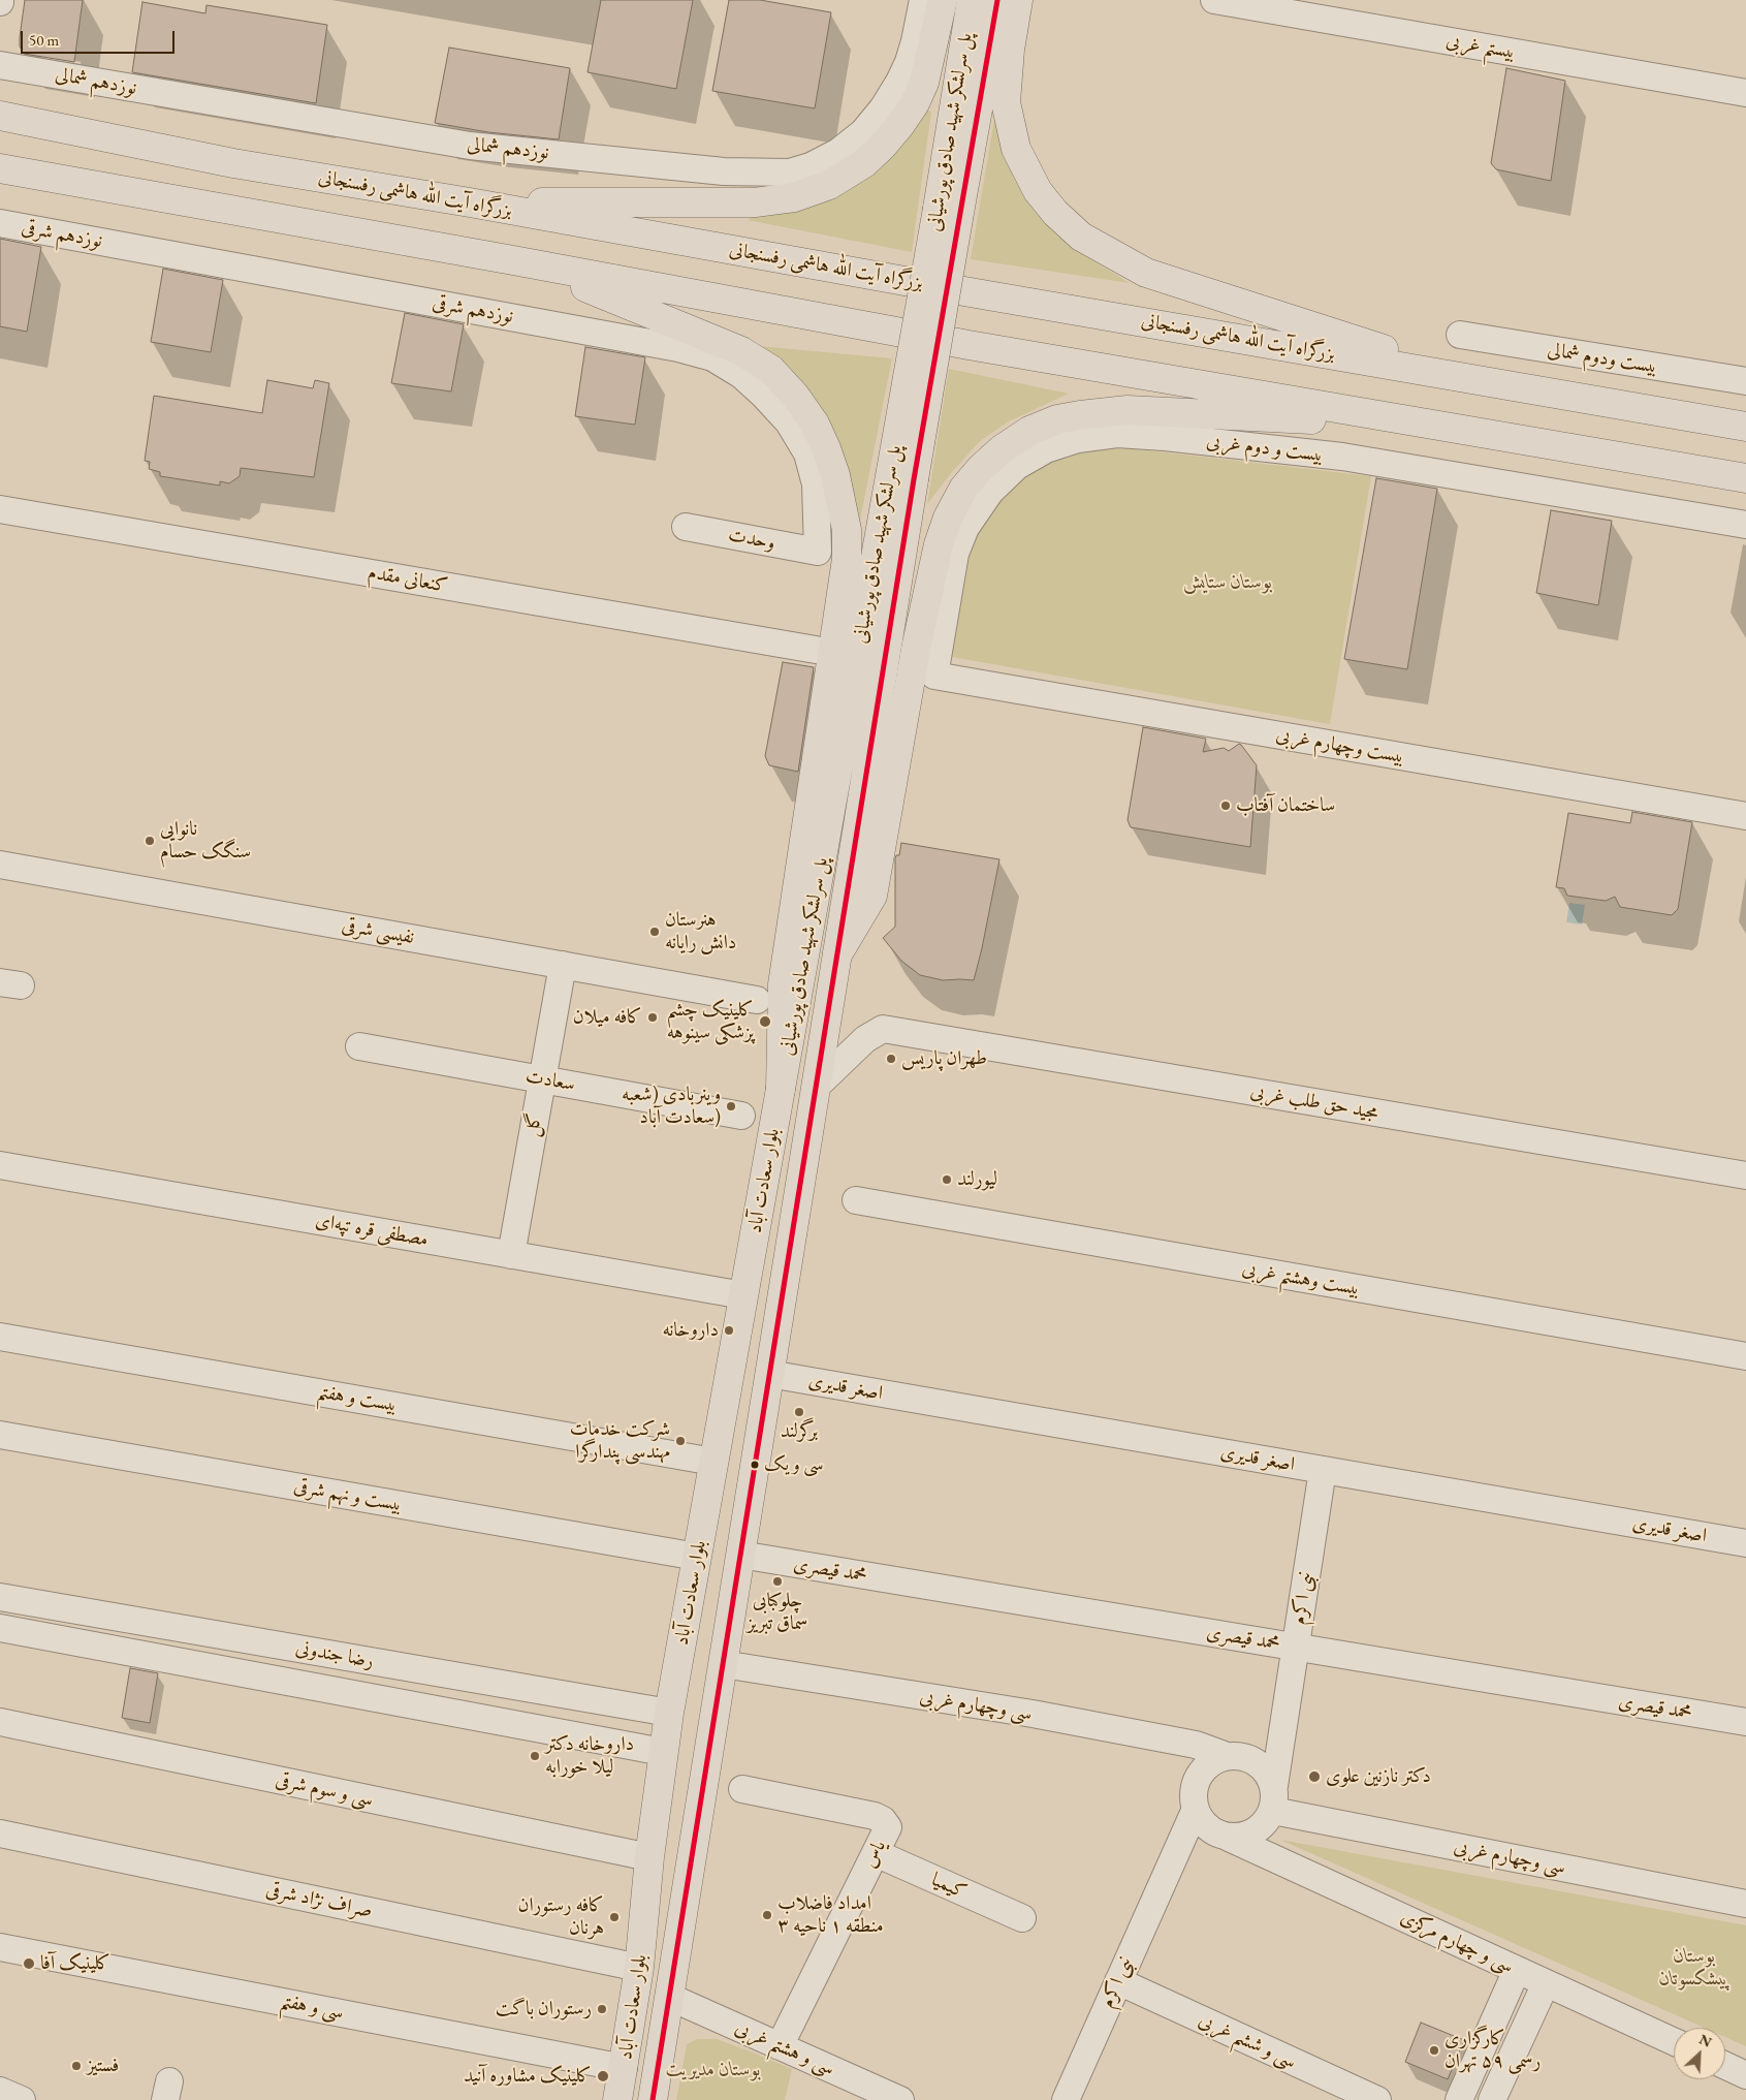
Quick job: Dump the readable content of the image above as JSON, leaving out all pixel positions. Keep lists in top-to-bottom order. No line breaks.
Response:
{"streets":{"main road":["پل سرلشکر شهید صادق پورشیانی","بزرگراه آیت الله هاشمی رفسنجانی","بلوار سعادت آباد"],"street":["بیستم غربی","نوزدهم شمالی","نوزدهم شرقی","بیست ودوم شمالی","بیست و دوم غربی","وحدت","کنعانی مقدم","بیست وچهارم غربی","نفیسی شرقی","سعادت","مجید حق طلب غربی","گل","مصطفی قره تپه‌ای","بیست وهشتم غربی","اصغر قدیری","بیست و هفتم","بیست و نهم شرقی","محمد قیصری","نبی اکرم","رضا جندونی","سی وچهارم غربی","سی و سوم شرقی","یاس","کیمیا","صراف‌ نژاد شرقی","سی و چهارم مرکزی","سی و هفتم","سی و ششم غربی","سی و هشتم غربی"]},"crossings":[["پل سرلشکر شهید صادق پورشیانی","بلوار سعادت آباد"],["نوزدهم شرقی","وحدت"],["بیست و دوم غربی","بیست وچهارم غربی"],["نفیسی شرقی","گل"],["سعادت","گل"],["مجید حق طلب غربی","بلوار سعادت آباد"],["گل","مصطفی قره تپه‌ای"],["بلوار سعادت آباد","مصطفی قره تپه‌ای"],["بلوار سعادت آباد","اصغر قدیری"],["بلوار سعادت آباد","بیست و هفتم"],["بلوار سعادت آباد","بیست و نهم شرقی"],["بلوار سعادت آباد","محمد قیصری"],["بلوار سعادت آباد","رضا جندونی"],["بلوار سعادت آباد","سی وچهارم غربی"],["بلوار سعادت آباد","سی و سوم شرقی"],["بلوار سعادت آباد","صراف‌ نژاد شرقی"],["بلوار سعادت آباد","سی و هفتم"],["بلوار سعادت آباد","سی و هشتم غربی"],["اصغر قدیری","نبی اکرم"],["محمد قیصری","نبی اکرم"],["نبی اکرم","سی وچهارم غربی"],["نبی اکرم","سی و چهارم مرکزی"],["نبی اکرم","سی و ششم غربی"],["سی وچهارم غربی","سی و چهارم مرکزی"],["یاس","کیمیا"],["یاس","سی و هشتم غربی"]],"parks":["بوستان ستایش","بوستان پیشکسوتان","بوستان مدیریت"],"places":["ساختمان آفتاب","نانوایی سنگک حسام","هنرستان دانش رایانه","کافه میلان","کلینیک چشم پزشکی سینوهه","طهران پاریس","وینربادی (شعبه سعادت آباد)","لیورلند","داروخانه","برگرلند","شرکت خدمات مهندسى پندارگرا","سی و یک","چلوکبابی سماق تبریز","داروخانه دکتر لیلا خورابه","دکتر نازنین علوی","امداد فاضلاب منطقه ۱ ناحیه ۳","كافه رستوران هرنان","کلینیک آفا","رستوران باگت","کارگزاری رسمی ۵۹ تهران","فستیز","کلینیک مشاوره آنید"],"scale_bar":"50 m","north":"top right"}
